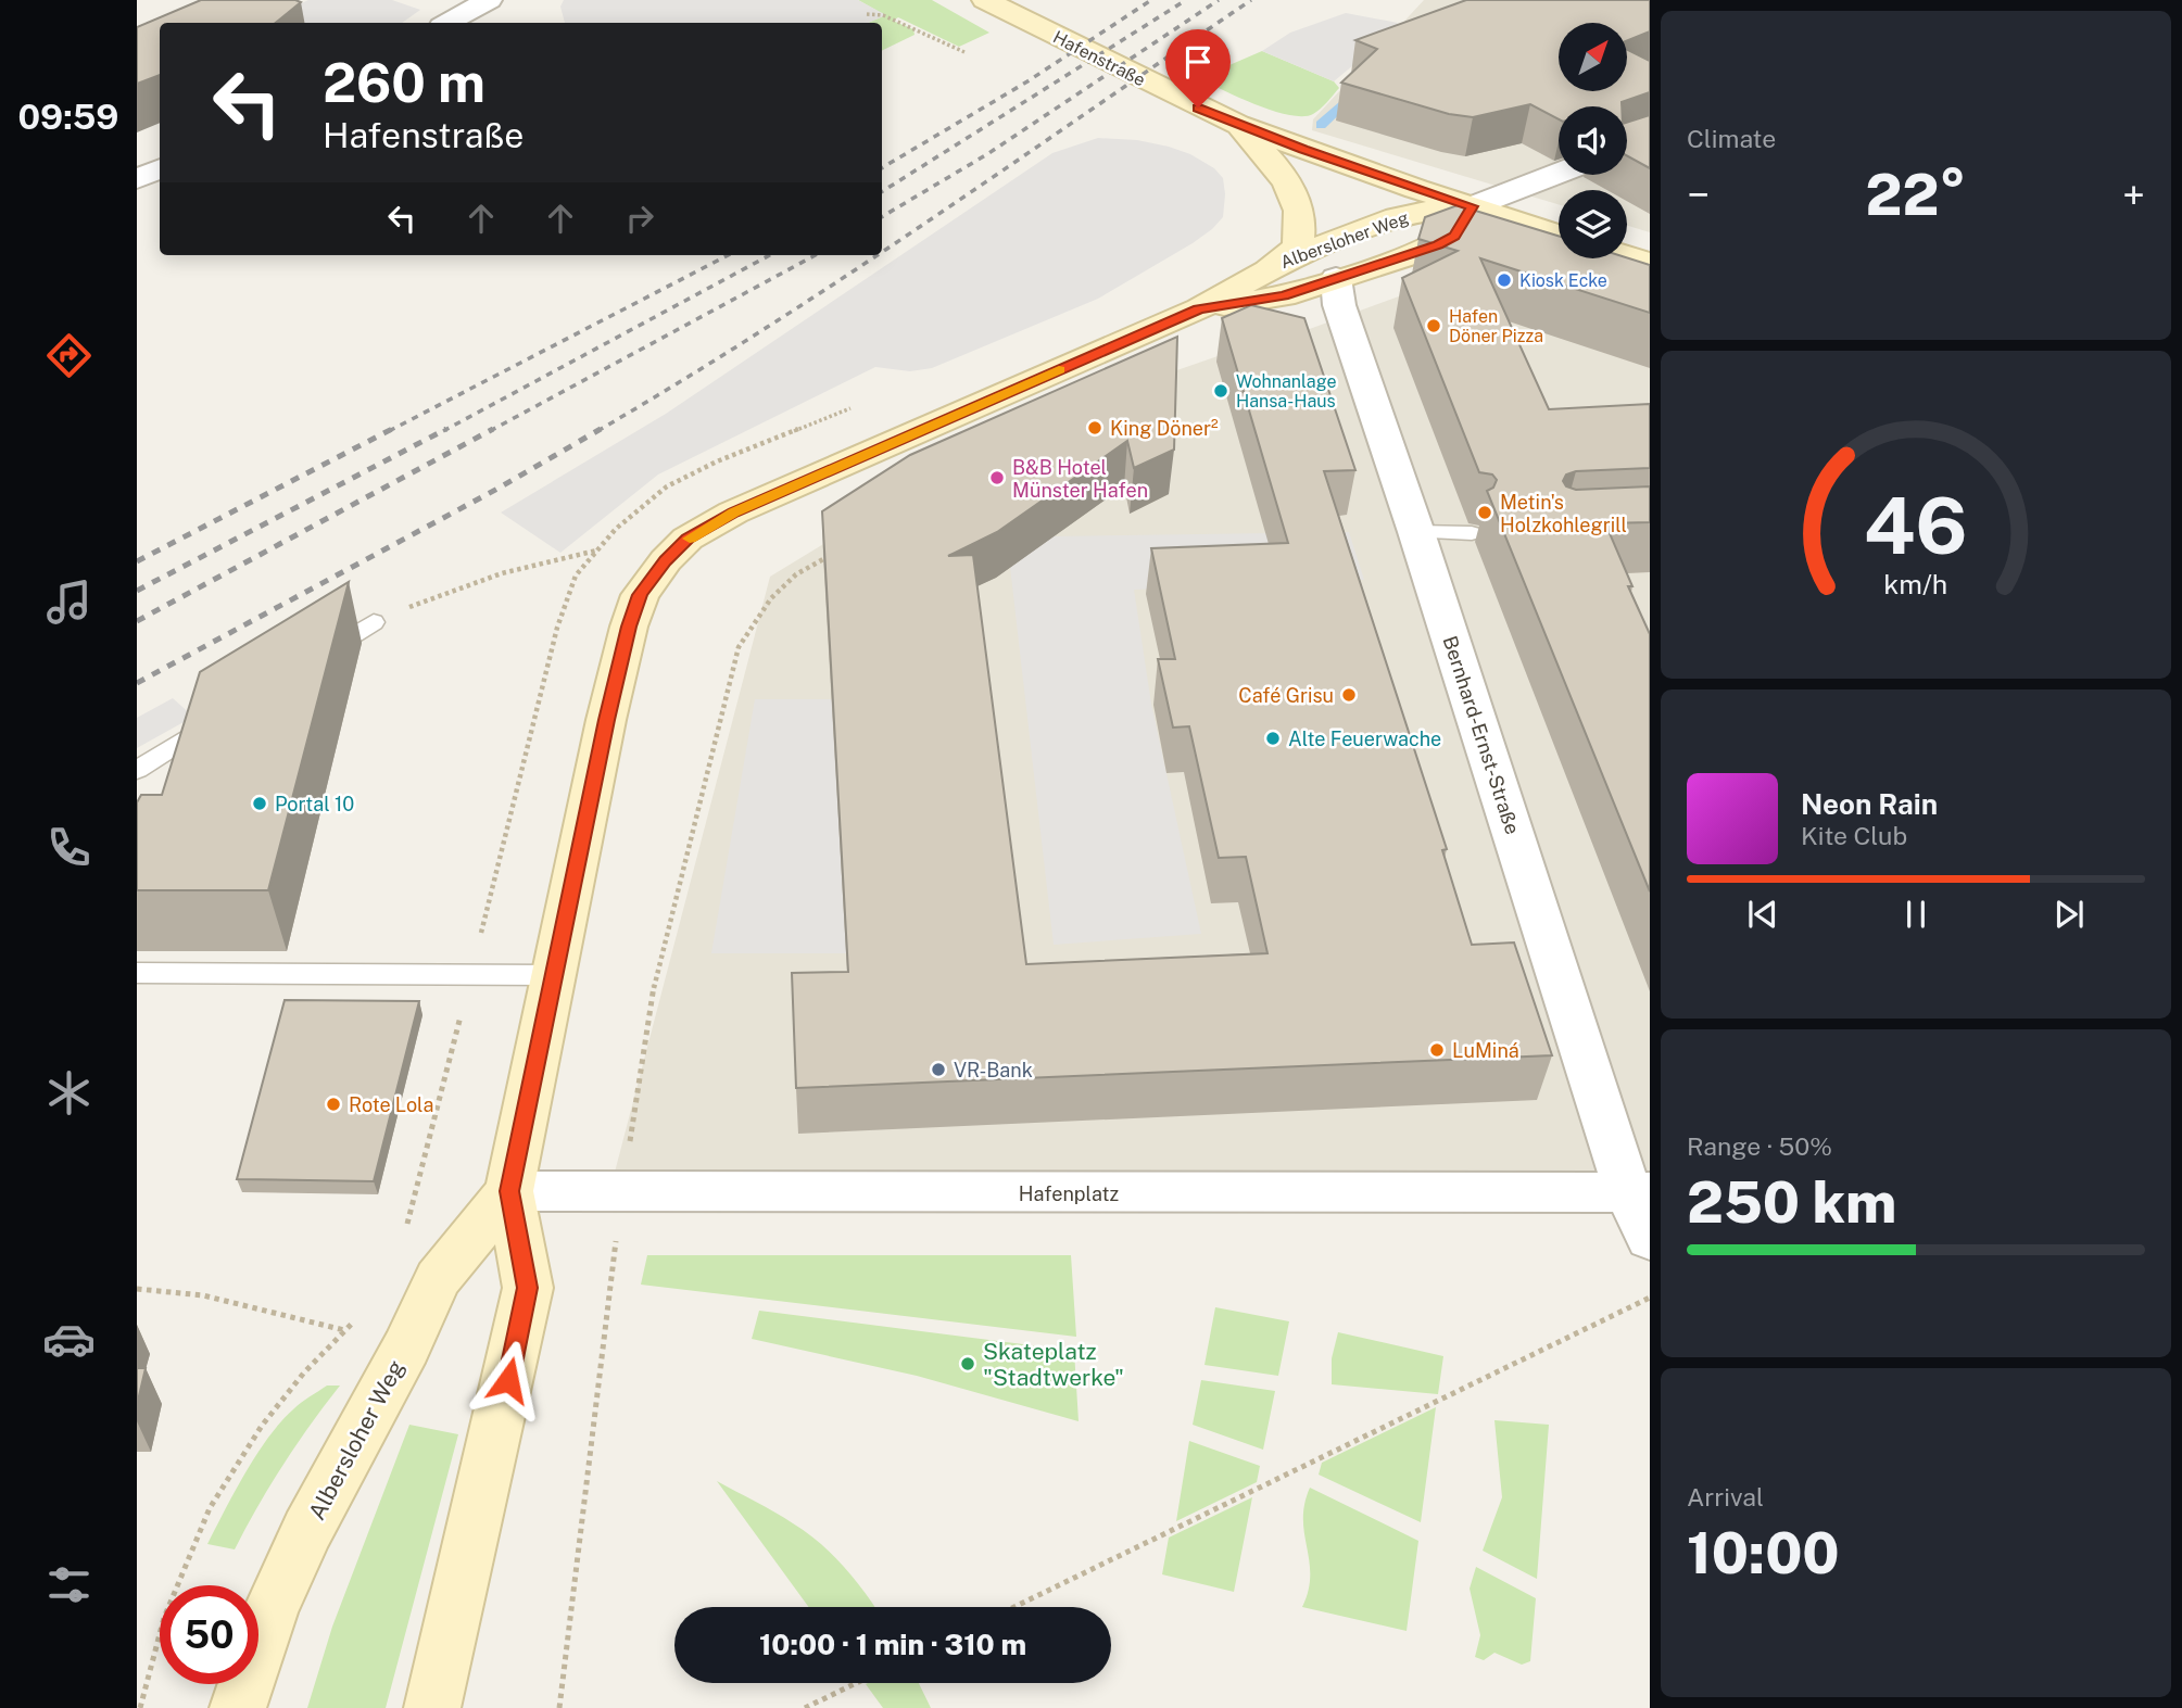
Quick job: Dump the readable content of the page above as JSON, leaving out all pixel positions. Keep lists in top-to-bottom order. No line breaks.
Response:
{"streets":{"main road":["Hafenstraße","Albersloher Weg"],"street":["Bernhard-Ernst-Straße","Hafenplatz"]},"crossings":[["Hafenstraße","Albersloher Weg"],["Albersloher Weg","Bernhard-Ernst-Straße"],["Albersloher Weg","Hafenplatz"],["Bernhard-Ernst-Straße","Hafenplatz"]],"places":["Kiosk Ecke","Hafen Döner Pizza","Wohnanlage Hansa-Haus","King Döner²","B&B Hotel Münster Hafen","Metin's Holzkohlegrill","Café Grisu","Alte Feuerwache","Portal 10","LuMiná","VR-Bank","Rote Lola","Skateplatz \"Stadtwerke\""],"north":"top right","page":{"tabs":"09:59","tile":["Climate",["Range · 50%","250 km"],["Arrival","10:00"]],"turn":["260 m","Hafenstraße"],"heat":["−","22°","+"],"song":["Neon Rain","Kite Club"],"limit":"50","trip":"10:00 · 1 min · 310 m","gauge":["46","km/h"]}}
